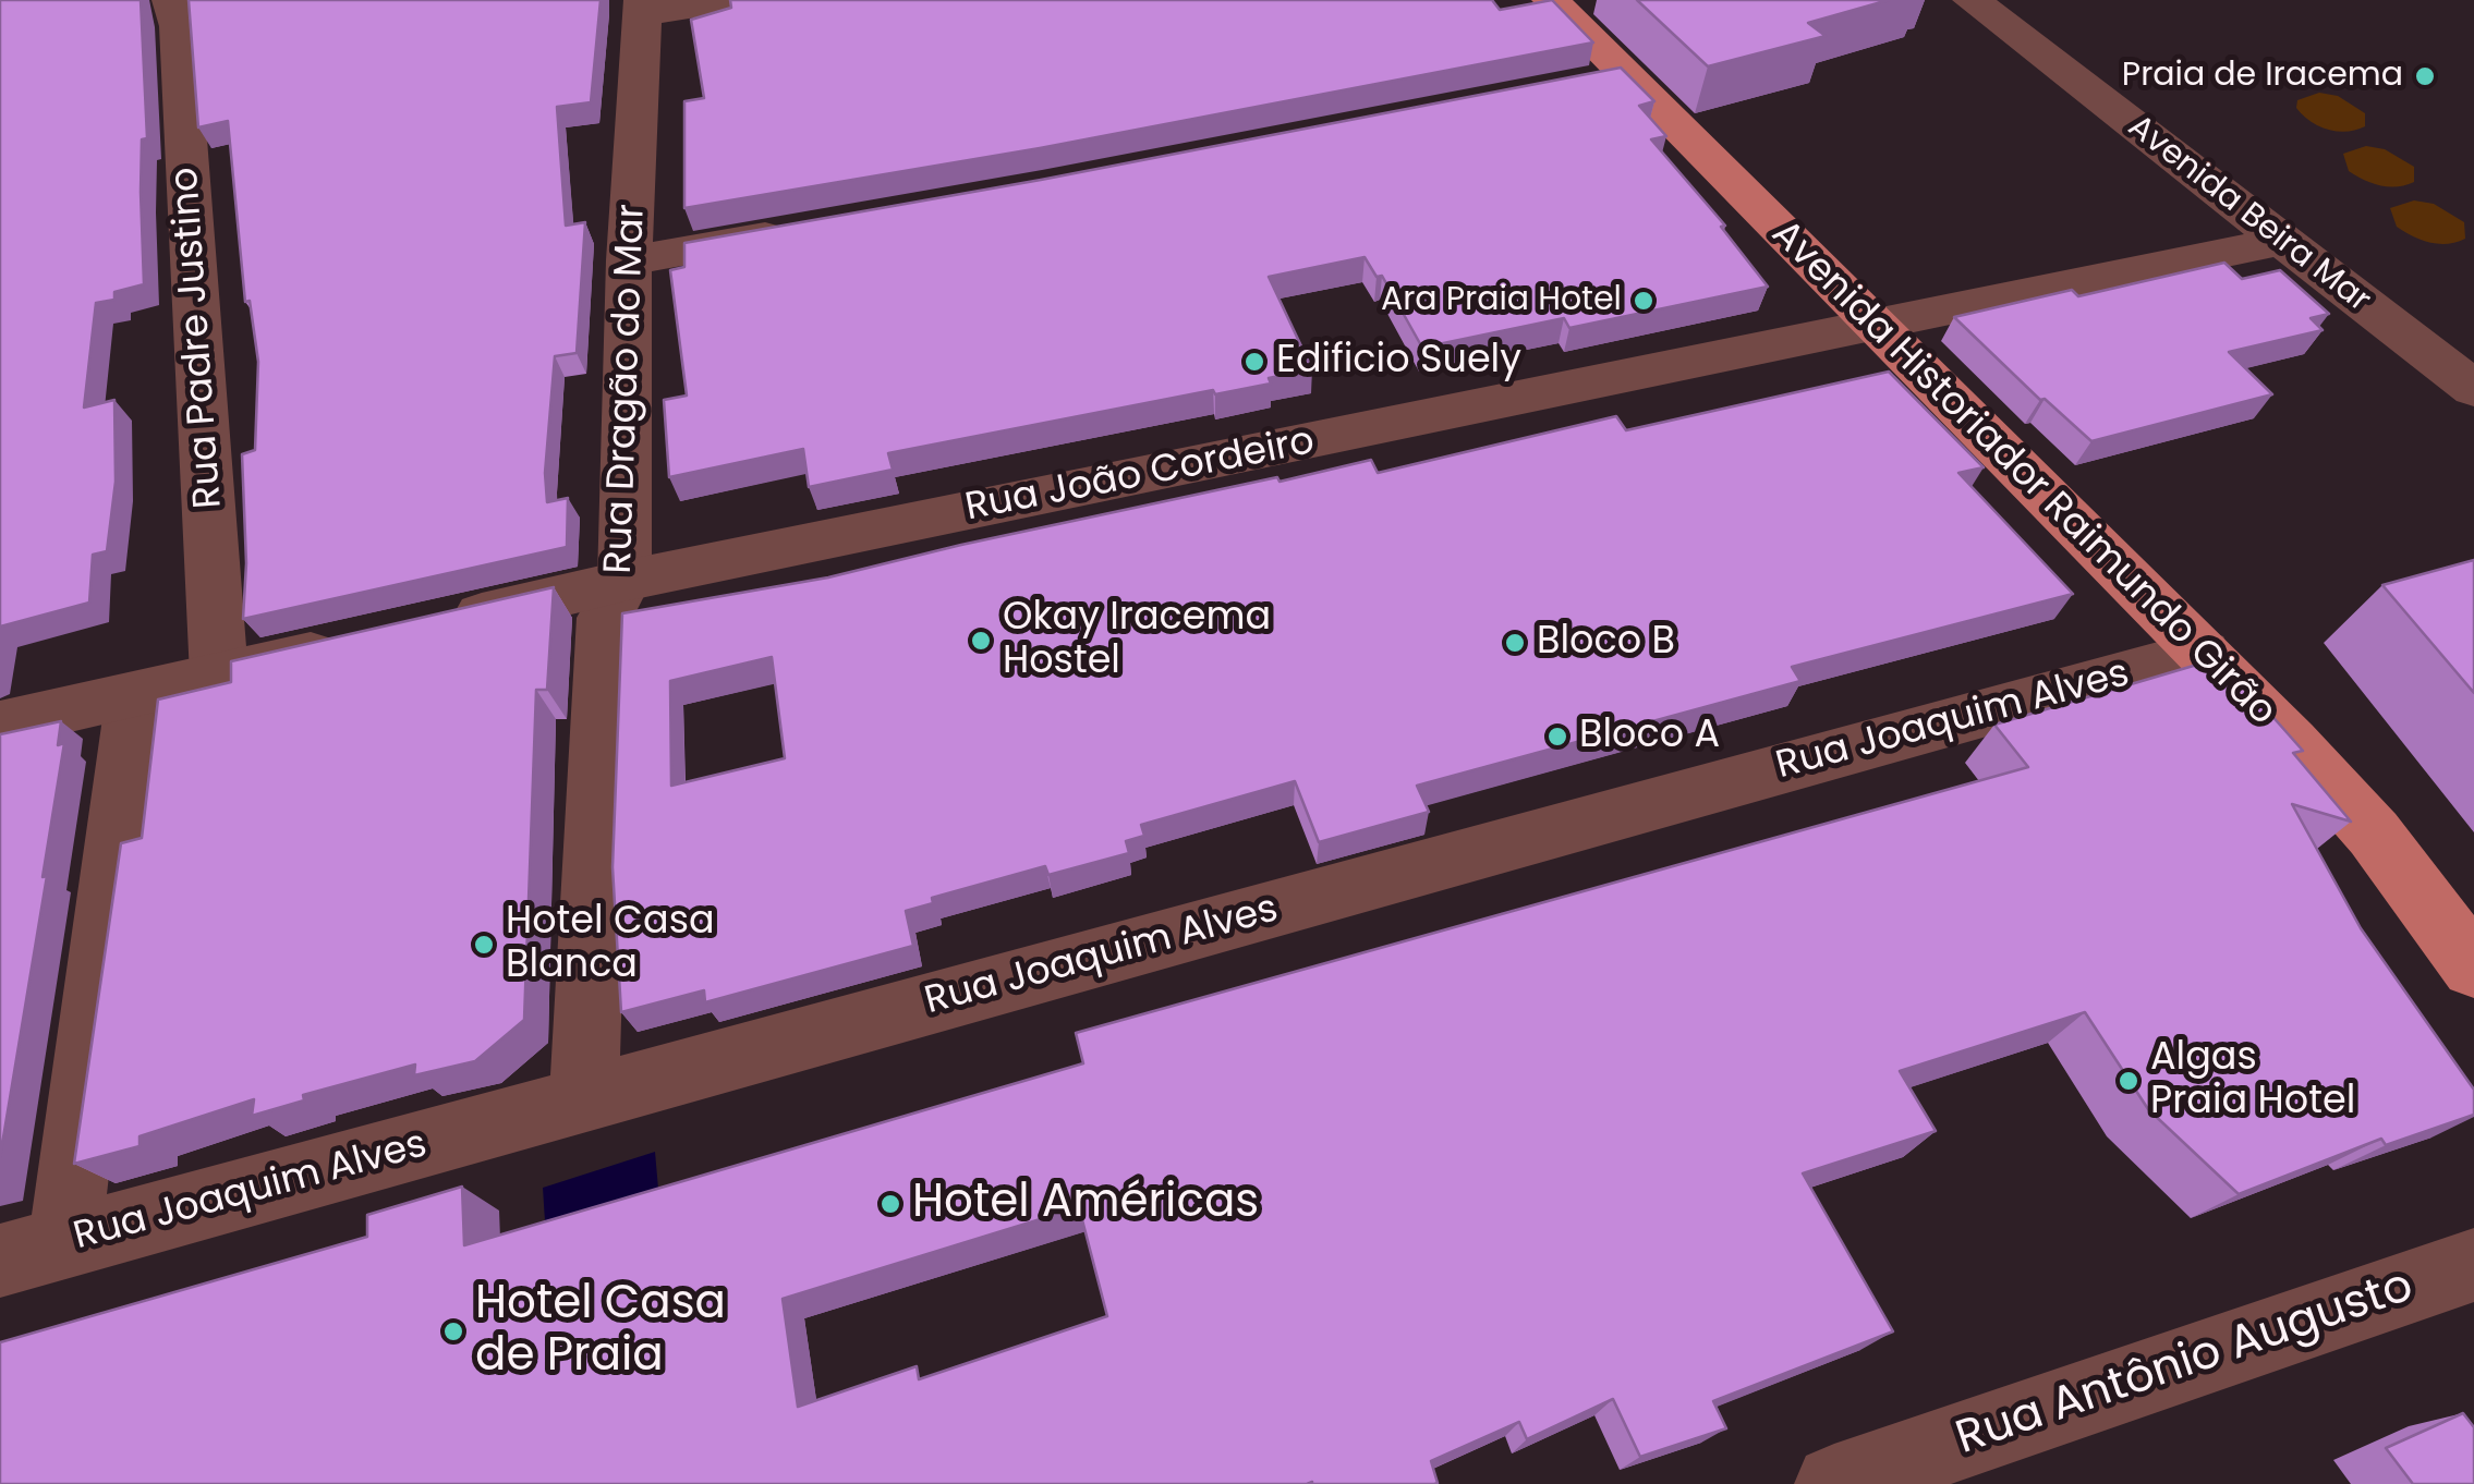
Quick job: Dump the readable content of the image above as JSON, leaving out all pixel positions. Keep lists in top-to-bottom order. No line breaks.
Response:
{"streets":{"main road":["Avenida Historiador Raimundo Girão"],"street":["Avenida Beira Mar","Rua Padre Justino","Rua Dragão do Mar","Rua João Cordeiro","Rua Joaquim Alves","Rua Antônio Augusto"]},"crossings":[["Avenida Beira Mar","Rua João Cordeiro"],["Rua Dragão do Mar","Rua João Cordeiro"],["Rua Dragão do Mar","Rua Joaquim Alves"],["Avenida Historiador Raimundo Girão","Rua João Cordeiro"],["Avenida Historiador Raimundo Girão","Rua Joaquim Alves"]],"places":["Praia de Iracema","Ara Praia Hotel","Edificio Suely","Okay Iracema Hostel","Bloco B","Bloco A","Hotel Casa Blanca","Algas Praia Hotel","Hotel Américas","Hotel Casa de Praia"]}
